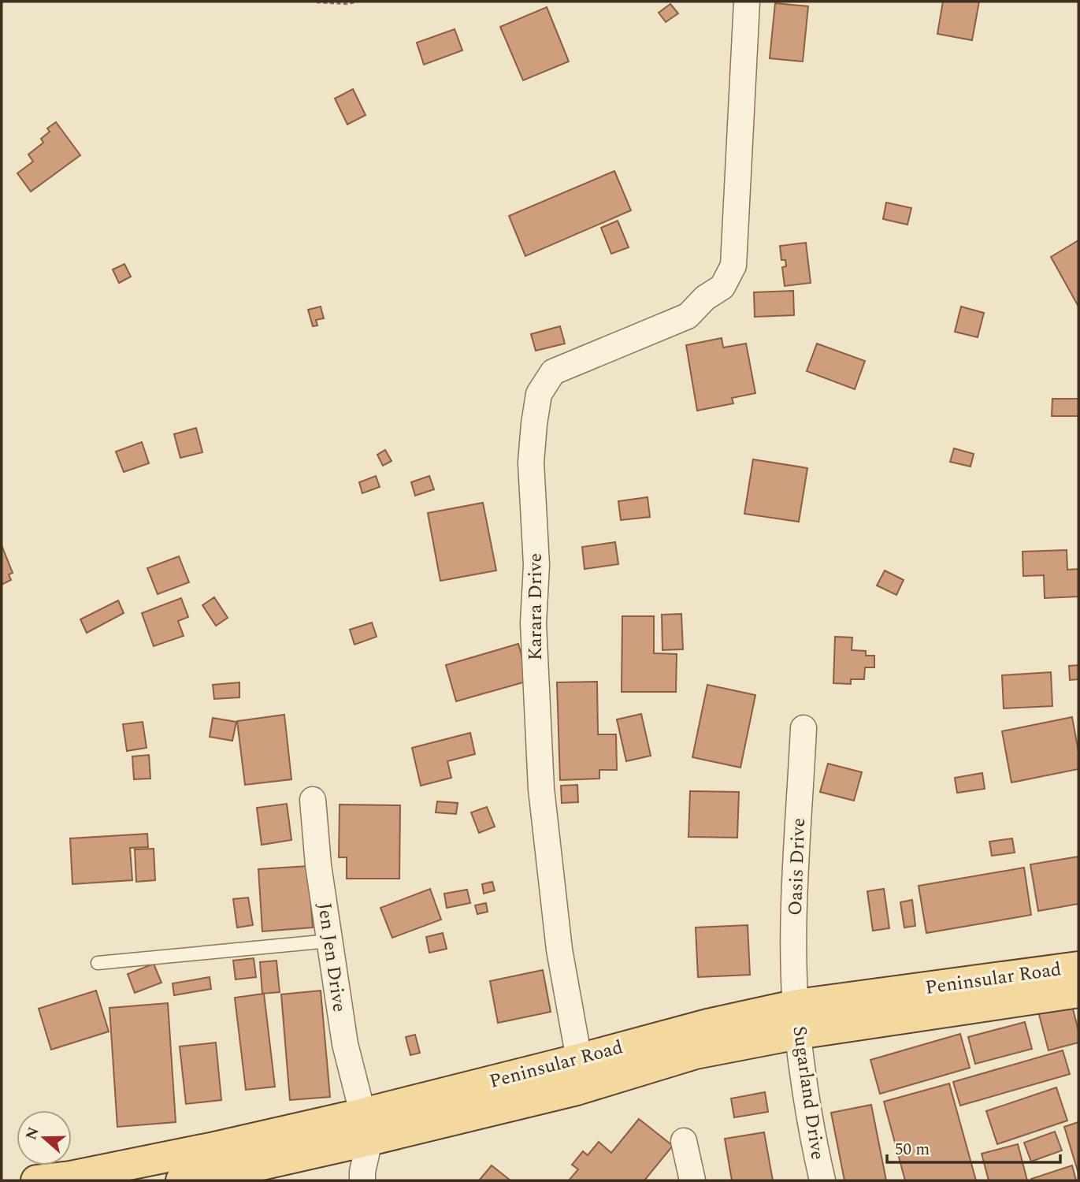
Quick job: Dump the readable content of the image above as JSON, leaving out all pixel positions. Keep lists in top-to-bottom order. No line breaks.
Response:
{"streets":{"main road":["Peninsular Road"],"street":["Karara Drive","Oasis Drive","Jen Jen Drive","Sugarland Drive"]},"crossings":[["Karara Drive","Peninsular Road"],["Oasis Drive","Peninsular Road"],["Oasis Drive","Sugarland Drive"],["Jen Jen Drive","Peninsular Road"],["Peninsular Road","Sugarland Drive"]],"scale_bar":"50 m","north":"left"}
